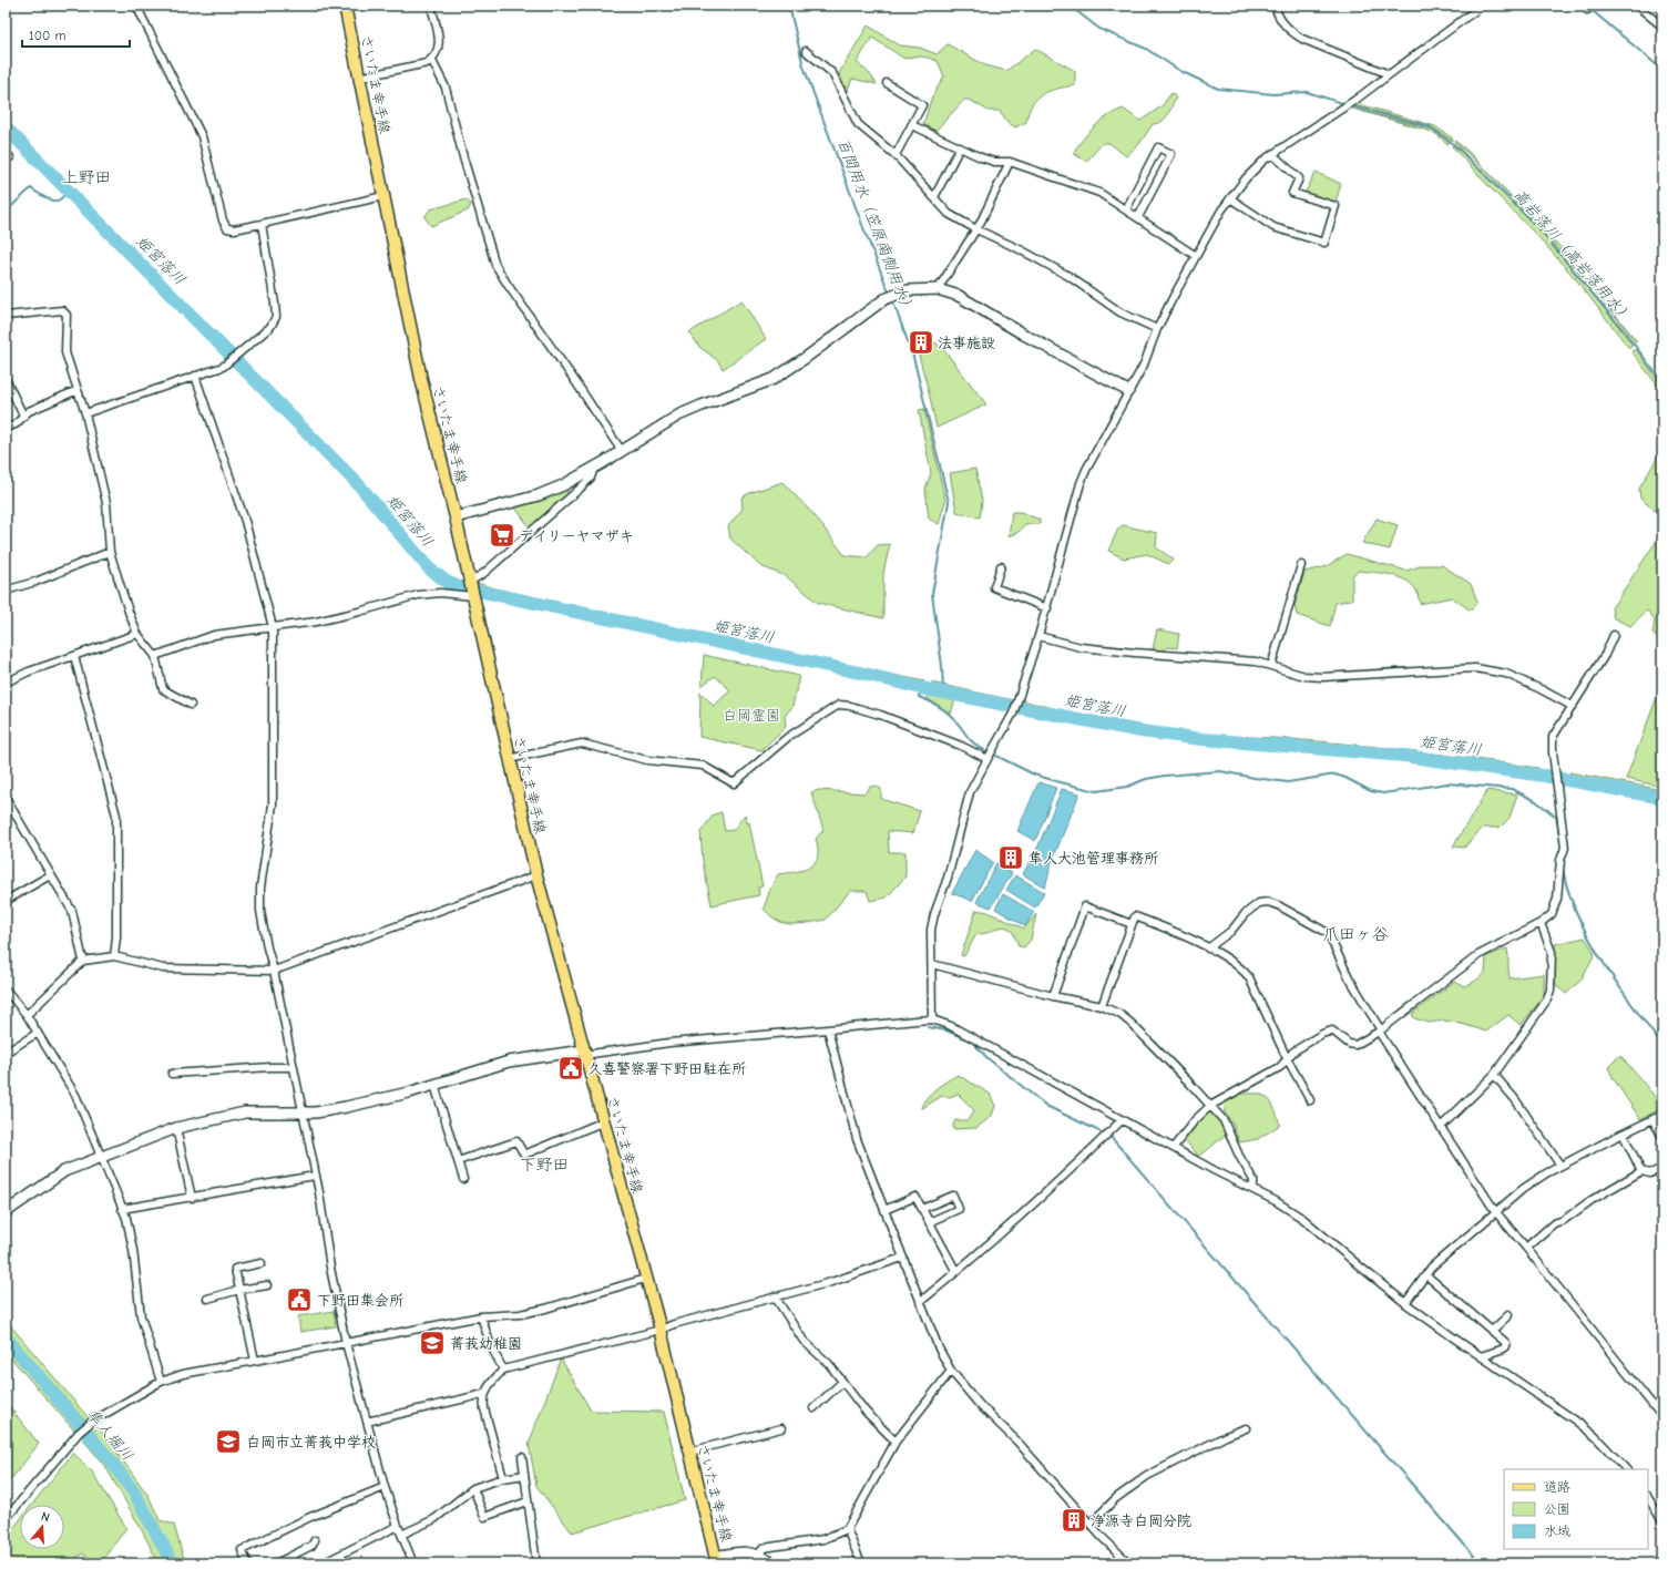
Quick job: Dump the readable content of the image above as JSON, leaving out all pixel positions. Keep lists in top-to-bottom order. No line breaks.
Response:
{"streets":{"main road":["さいたま幸手線"]},"districts":["上野田","爪田ヶ谷","下野田"],"water":["百間用水（笠原南側用水）","高岩落川（高岩落用水）","姫宮落川","隼人堀川"],"parks":["白岡霊園"],"places":{"building":["法事施設","隼人大池管理事務所","浄源寺白岡分院"],"supermarket":["デイリーヤマザキ"],"public building":["久喜警察署下野田駐在所","下野田集会所"],"school or university":["菁莪幼稚園","白岡市立菁莪中学校"]},"legend":["道路","公園","水域"],"scale_bar":"100 m","north":"top"}
